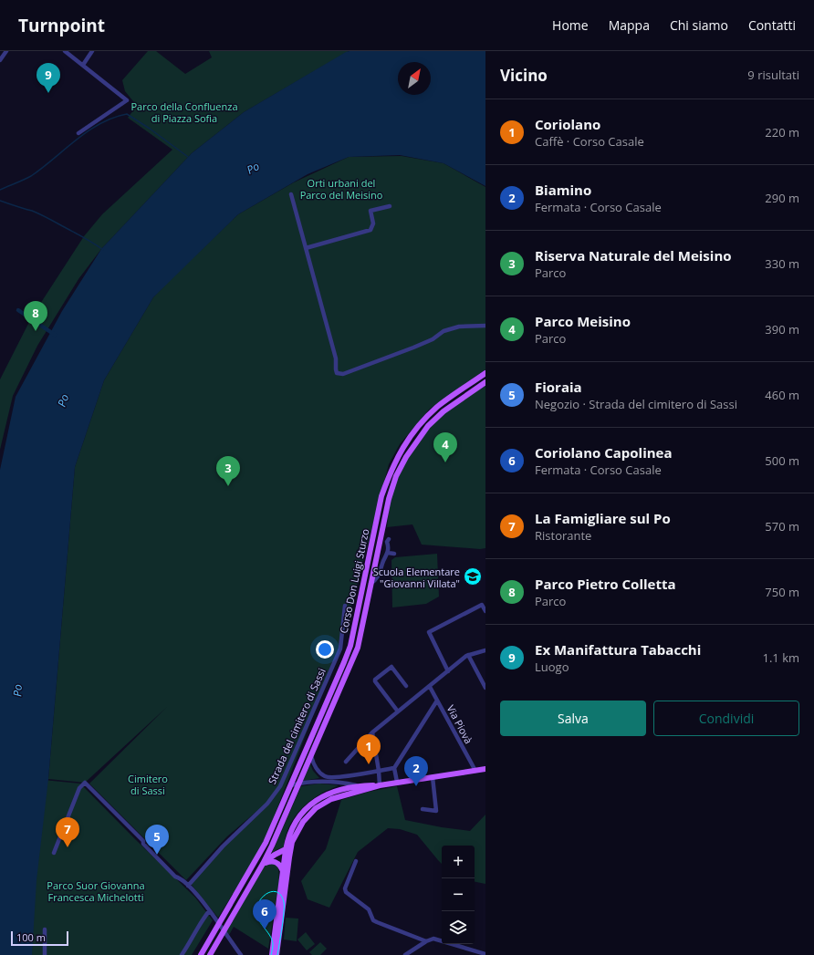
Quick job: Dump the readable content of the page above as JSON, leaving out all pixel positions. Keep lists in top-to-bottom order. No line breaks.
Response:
{"streets":{"main road":["Corso Don Luigi Sturzo"],"street":["Via Piovà","Strada del cimitero di Sassi"]},"water":["Po"],"parks":["Parco della Confluenza di Piazza Sofia","Orti urbani del Parco del Meisino","Cimitero di Sassi","Parco Suor Giovanna Francesca Michelotti"],"places":{"school or university":["Scuola Elementare \"Giovanni Villata\""]},"scale_bar":"100 m","north":"top right","page":{"header":"Turnpoint","nav":["Home","Mappa","Chi siamo","Contatti"],"heading":["Vicino","9 risultati"],"pins":["9","8","4","3","1","2","7","5","6"],"list":[{"mark":"1","name":"Coriolano","note":"Caffè · Corso Casale","value":"220 m"},{"mark":"2","name":"Biamino","note":"Fermata · Corso Casale","value":"290 m"},{"mark":"3","name":"Riserva Naturale del Meisino","note":"Parco","value":"330 m"},{"mark":"4","name":"Parco Meisino","note":"Parco","value":"390 m"},{"mark":"5","name":"Fioraia","note":"Negozio · Strada del cimitero di Sassi","value":"460 m"},{"mark":"6","name":"Coriolano Capolinea","note":"Fermata · Corso Casale","value":"500 m"},{"mark":"7","name":"La Famigliare sul Po","note":"Ristorante","value":"570 m"},{"mark":"8","name":"Parco Pietro Colletta","note":"Parco","value":"750 m"},{"mark":"9","name":"Ex Manifattura Tabacchi","note":"Luogo","value":"1.1 km"}],"buttons":["Salva","Condividi"],"map_buttons":["+","−"],"scale":"100 m"}}
